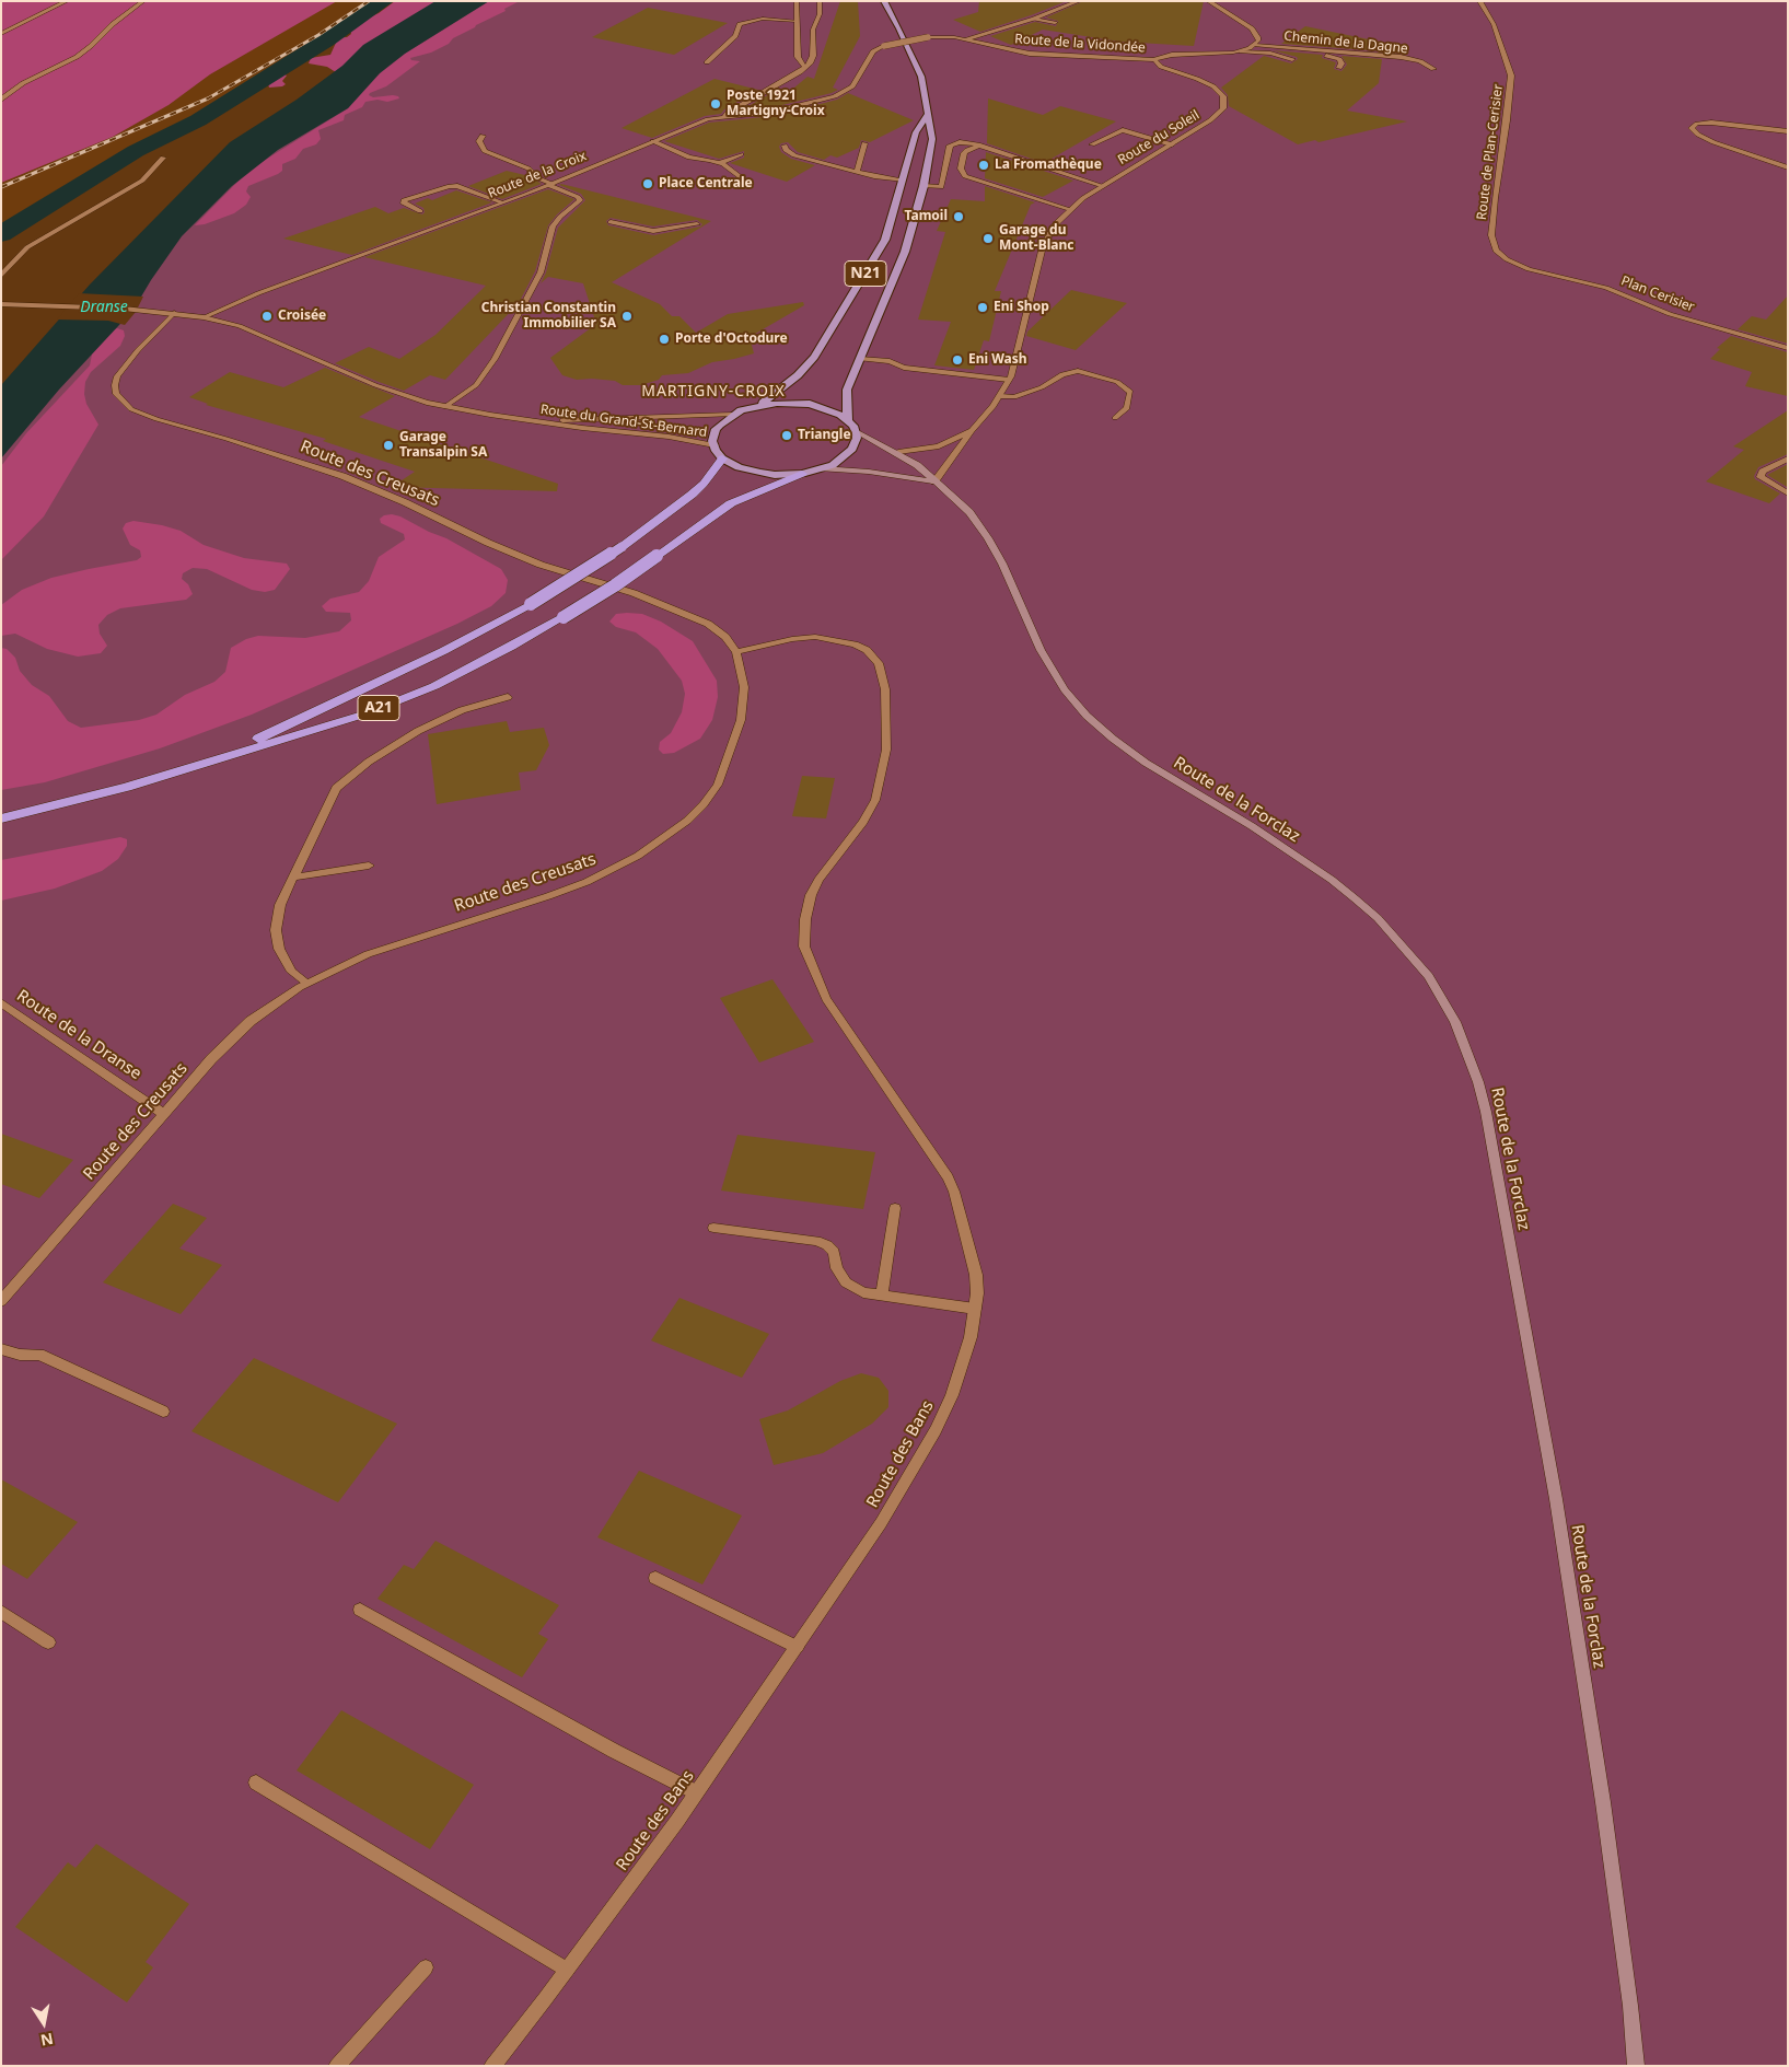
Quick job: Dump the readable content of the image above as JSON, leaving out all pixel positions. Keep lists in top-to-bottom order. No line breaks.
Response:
{"streets":{"highway":["A21"],"main road":["N21","Route de la Forclaz"],"street":["Chemin de la Dagne","Route de la Vidondée","Route du Soleil","Route de Plan-Cerisier","Route de la Croix","Plan Cerisier","Route du Grand-St-Bernard","Route des Creusats","Route de la Dranse","Route des Bans"]},"crossings":[["Chemin de la Dagne","Route de la Vidondée"],["Route de la Vidondée","Route du Soleil"],["Route de la Vidondée","Route de la Croix"],["Route du Soleil","Route de la Forclaz"],["Route de Plan-Cerisier","Plan Cerisier"],["Route de la Croix","Route du Grand-St-Bernard"],["N21","Route du Grand-St-Bernard"],["N21","Route de la Forclaz"],["Route du Grand-St-Bernard","Route des Creusats"],["Route des Creusats","Route de la Dranse"],["Route des Creusats","Route des Bans"]],"districts":["MARTIGNY-CROIX"],"water":["Dranse"],"places":["Poste 1921 Martigny-Croix","La Fromathèque","Place Centrale","Tamoil","Garage du Mont-Blanc","Eni Shop","Croisée","Christian Constantin Immobilier SA","Porte d'Octodure","Eni Wash","Triangle","Garage Transalpin SA"],"north":"bottom"}
